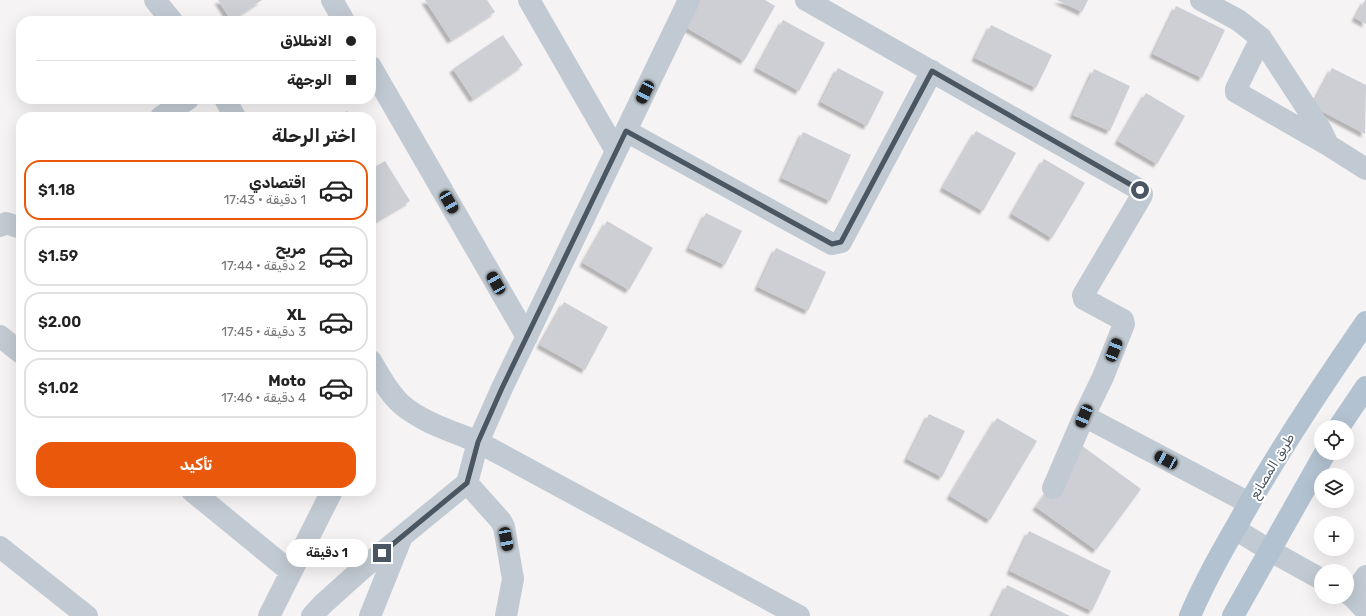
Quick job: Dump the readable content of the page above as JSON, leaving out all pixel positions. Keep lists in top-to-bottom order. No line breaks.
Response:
{"streets":{"main road":["طريق المصانع"]},"page":{"banner":["الانطلاق","الوجهة"],"heading":"اختر الرحلة","list":[{"name":"اقتصادي","note":"1 دقيقة · 17:43","value":"$1.18"},{"name":"مريح","note":"2 دقيقة · 17:44","value":"$1.59"},{"name":"XL","note":"3 دقيقة · 17:45","value":"$2.00"},{"name":"Moto","note":"4 دقيقة · 17:46","value":"$1.02"}],"map_buttons":["+","−"],"buttons":"تأكيد","bubble":"1 دقيقة"}}
